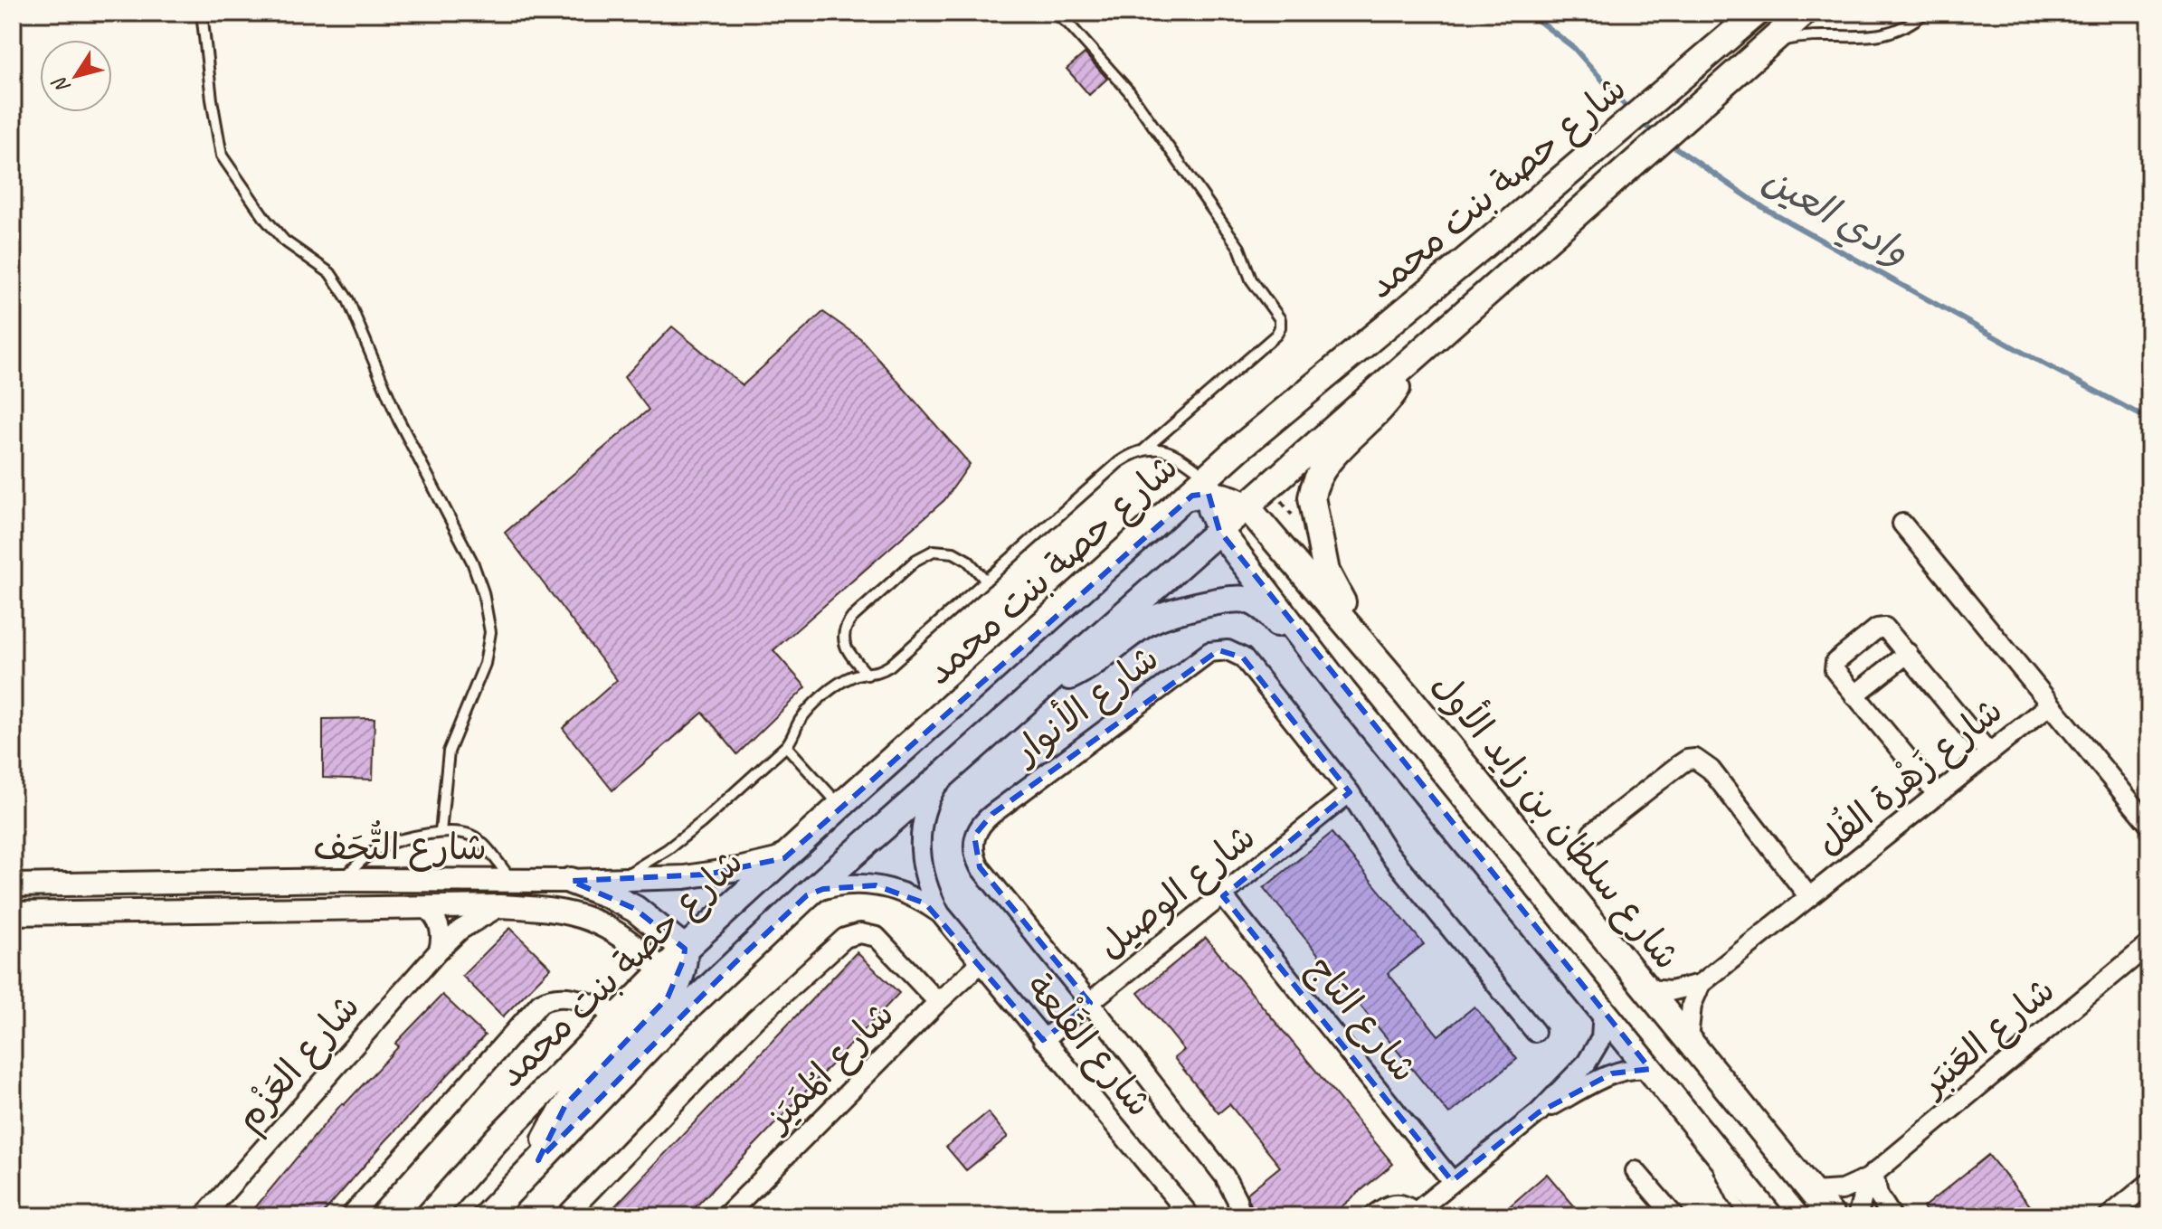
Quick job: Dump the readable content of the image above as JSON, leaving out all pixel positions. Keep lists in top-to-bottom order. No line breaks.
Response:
{"streets":{"main road":["شارع حصة بنت محمد","شارع سلطان بن زايد الأول"],"street":["شارع الأنوار","شارع زَهْرة الفُل","شارع التُّحَف","شارع الوصيل","شارع التاج","شارع العَنبَر","شارع القَلْعة","شارع العَزْم","شارع المُمَيَز"]},"crossings":[["شارع حصة بنت محمد","شارع سلطان بن زايد الأول"],["شارع حصة بنت محمد","شارع التُّحَف"],["شارع حصة بنت محمد","شارع القَلْعة"],["شارع الأنوار","شارع الوصيل"],["شارع زَهْرة الفُل","شارع سلطان بن زايد الأول"],["شارع سلطان بن زايد الأول","شارع العَنبَر"],["شارع التُّحَف","شارع العَزْم"],["شارع الوصيل","شارع التاج"],["شارع الوصيل","شارع القَلْعة"],["شارع القَلْعة","شارع المُمَيَز"]],"water":["وادي العين"],"north":"bottom left"}
